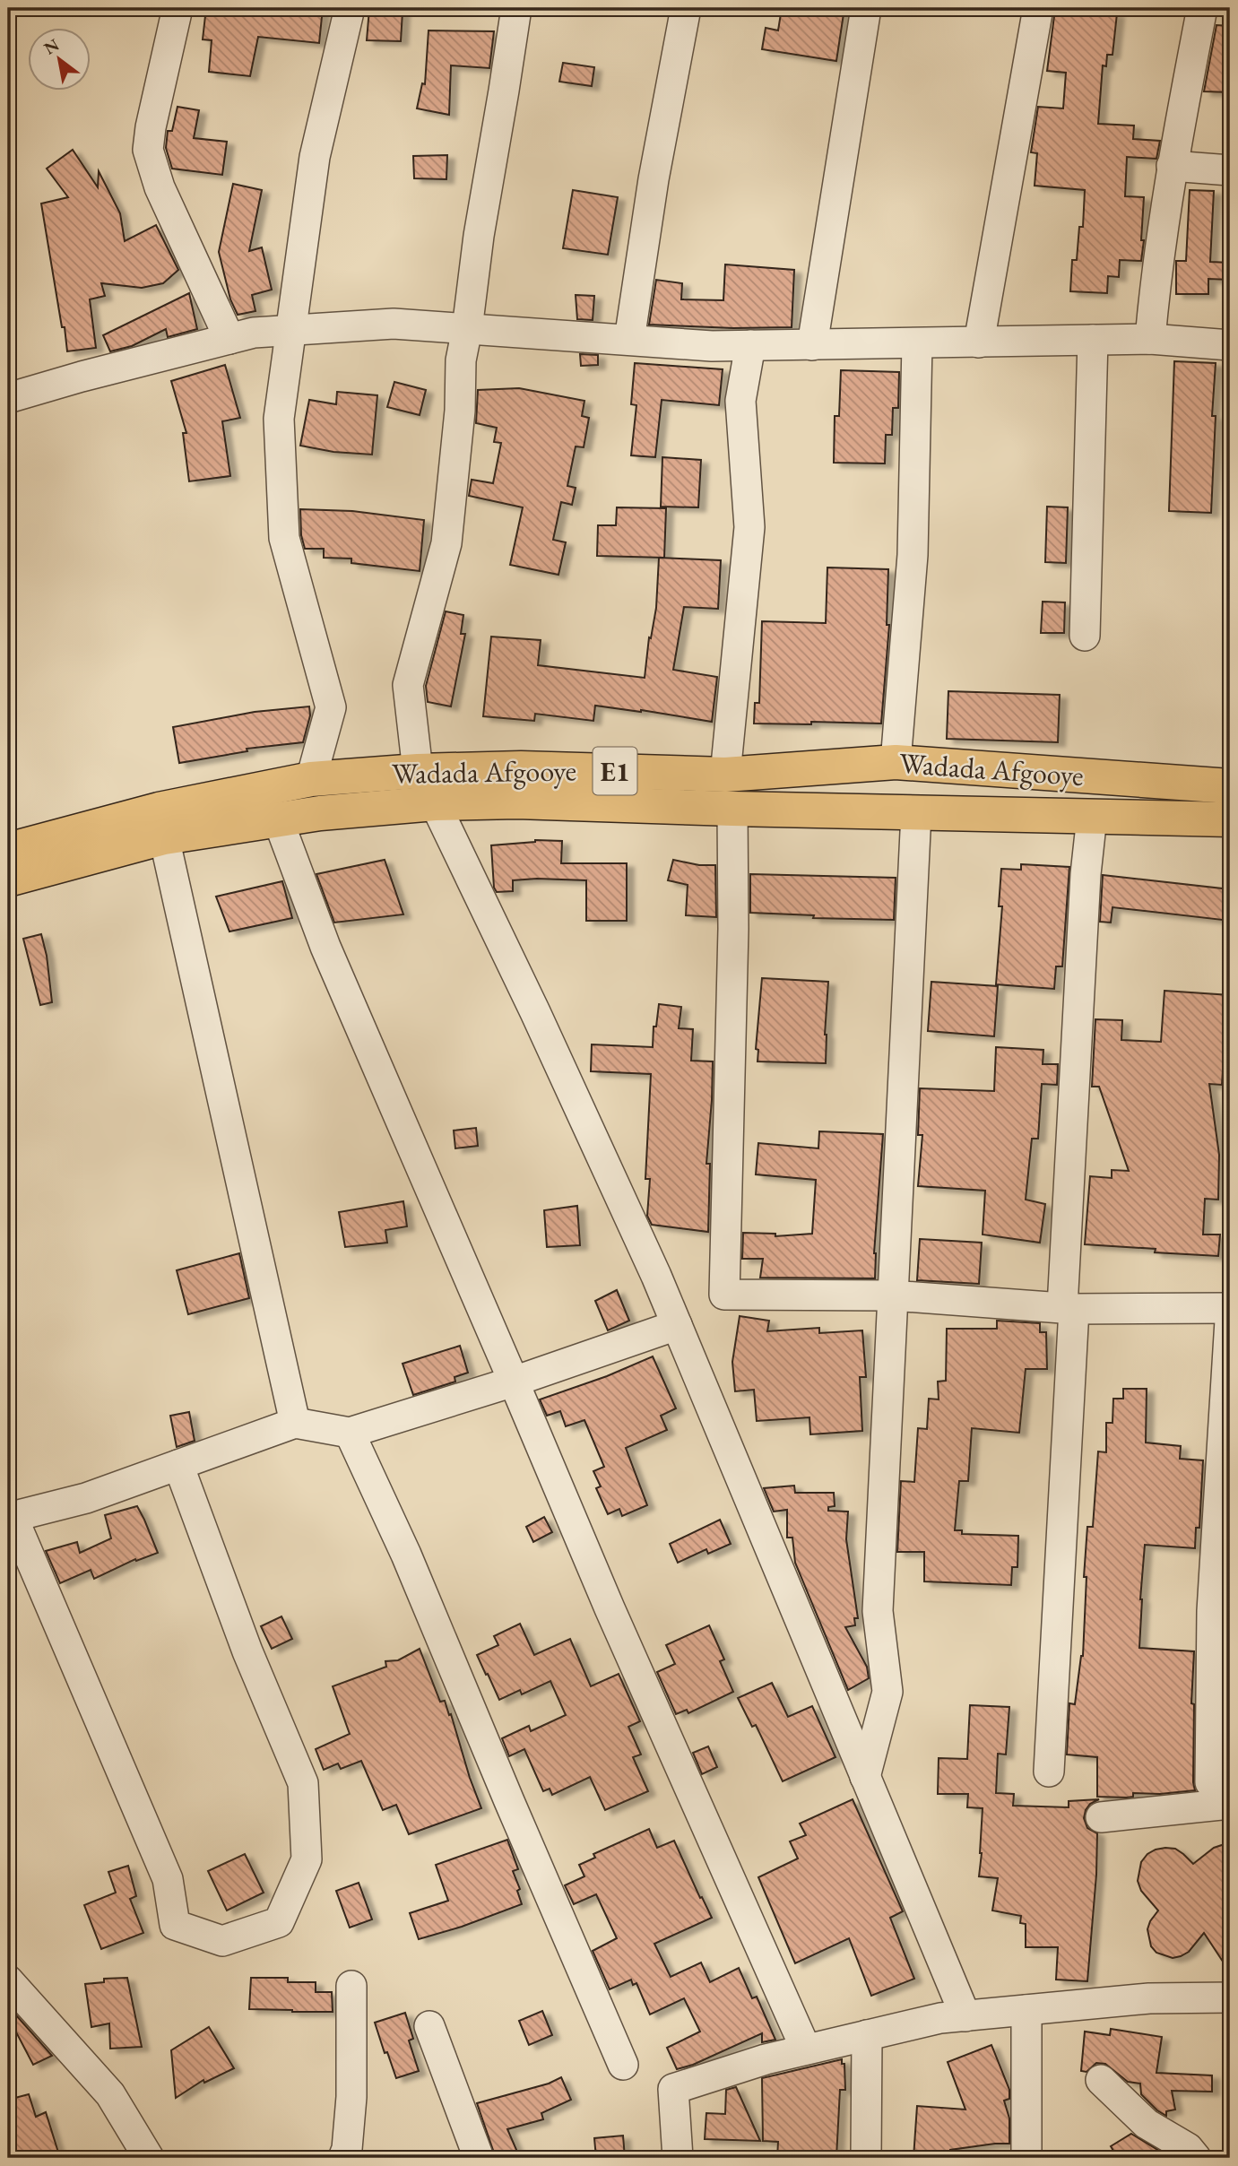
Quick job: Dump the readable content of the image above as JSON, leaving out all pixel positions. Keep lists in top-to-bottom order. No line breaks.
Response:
{"streets":{"highway":["Wadada Afgooye","E1"]},"north":"top left"}
